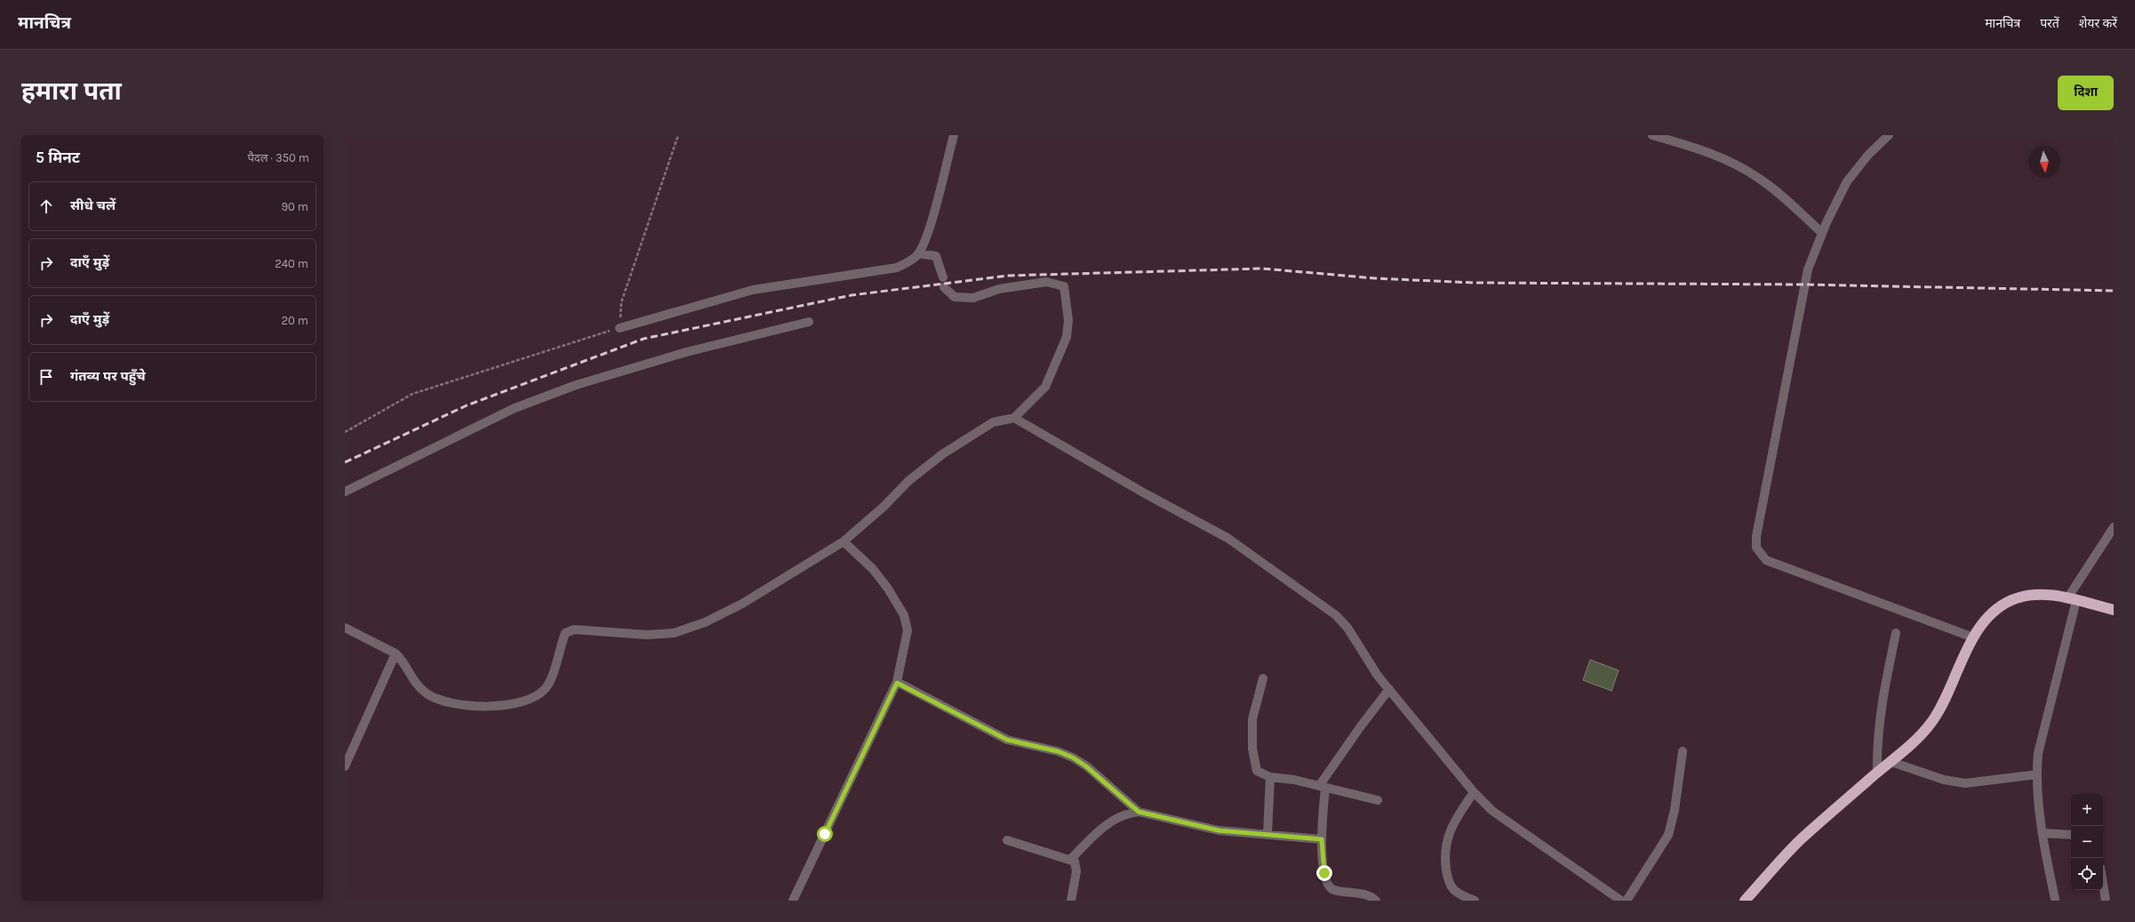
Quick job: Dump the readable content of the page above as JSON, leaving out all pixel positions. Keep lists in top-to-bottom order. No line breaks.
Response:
{"north":"bottom","page":{"header":"मानचित्र","nav":["मानचित्र","परतें","शेयर करें"],"buttons":"दिशा","title":"हमारा पता","heading":["5 मिनट","पैदल · 350 m"],"list":[["सीधे चलें","90 m"],["दाएँ मुड़ें","240 m"],["दाएँ मुड़ें","20 m"],"गंतव्य पर पहुँचे"],"map_buttons":["+","−"]}}
